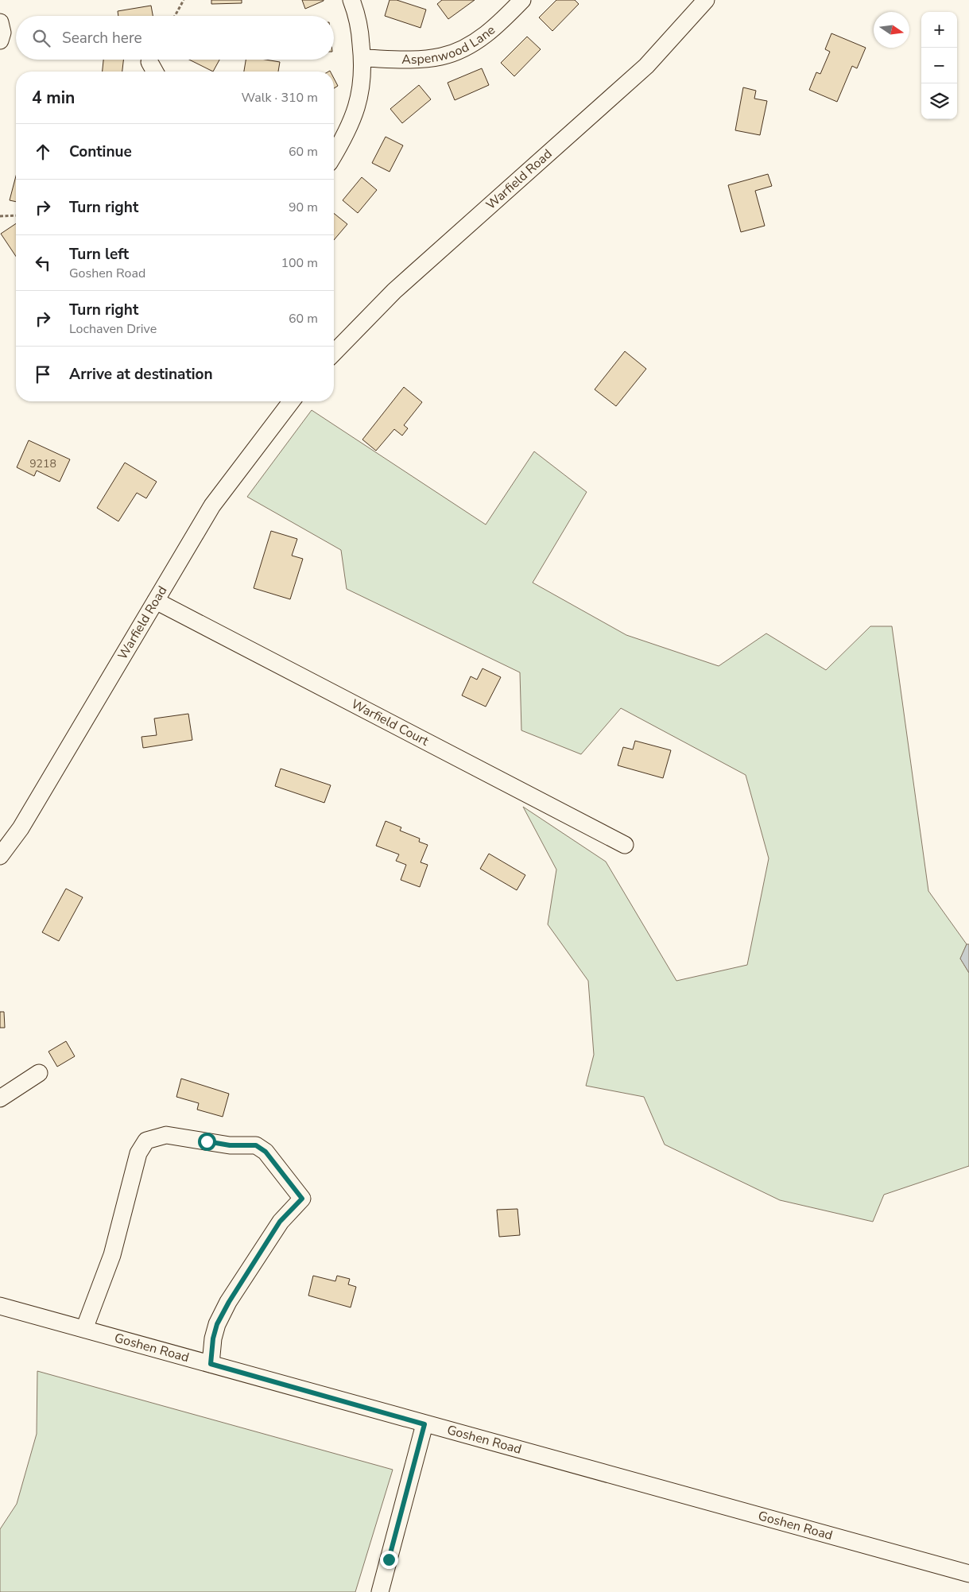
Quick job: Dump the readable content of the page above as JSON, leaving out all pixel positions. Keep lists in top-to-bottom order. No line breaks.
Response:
{"streets":{"street":["Aspenwood Lane","Warfield Road","Warfield Court","Goshen Road"]},"crossings":[["Warfield Road","Warfield Court"]],"house_numbers":["9218"],"north":"right","page":{"map_buttons":["+","−"],"search":"Search here","heading":["4 min","Walk · 310 m"],"list":[["Continue","60 m"],["Turn right","90 m"],["Turn left","Goshen Road","100 m"],["Turn right","Lochaven Drive","60 m"],"Arrive at destination"]}}
